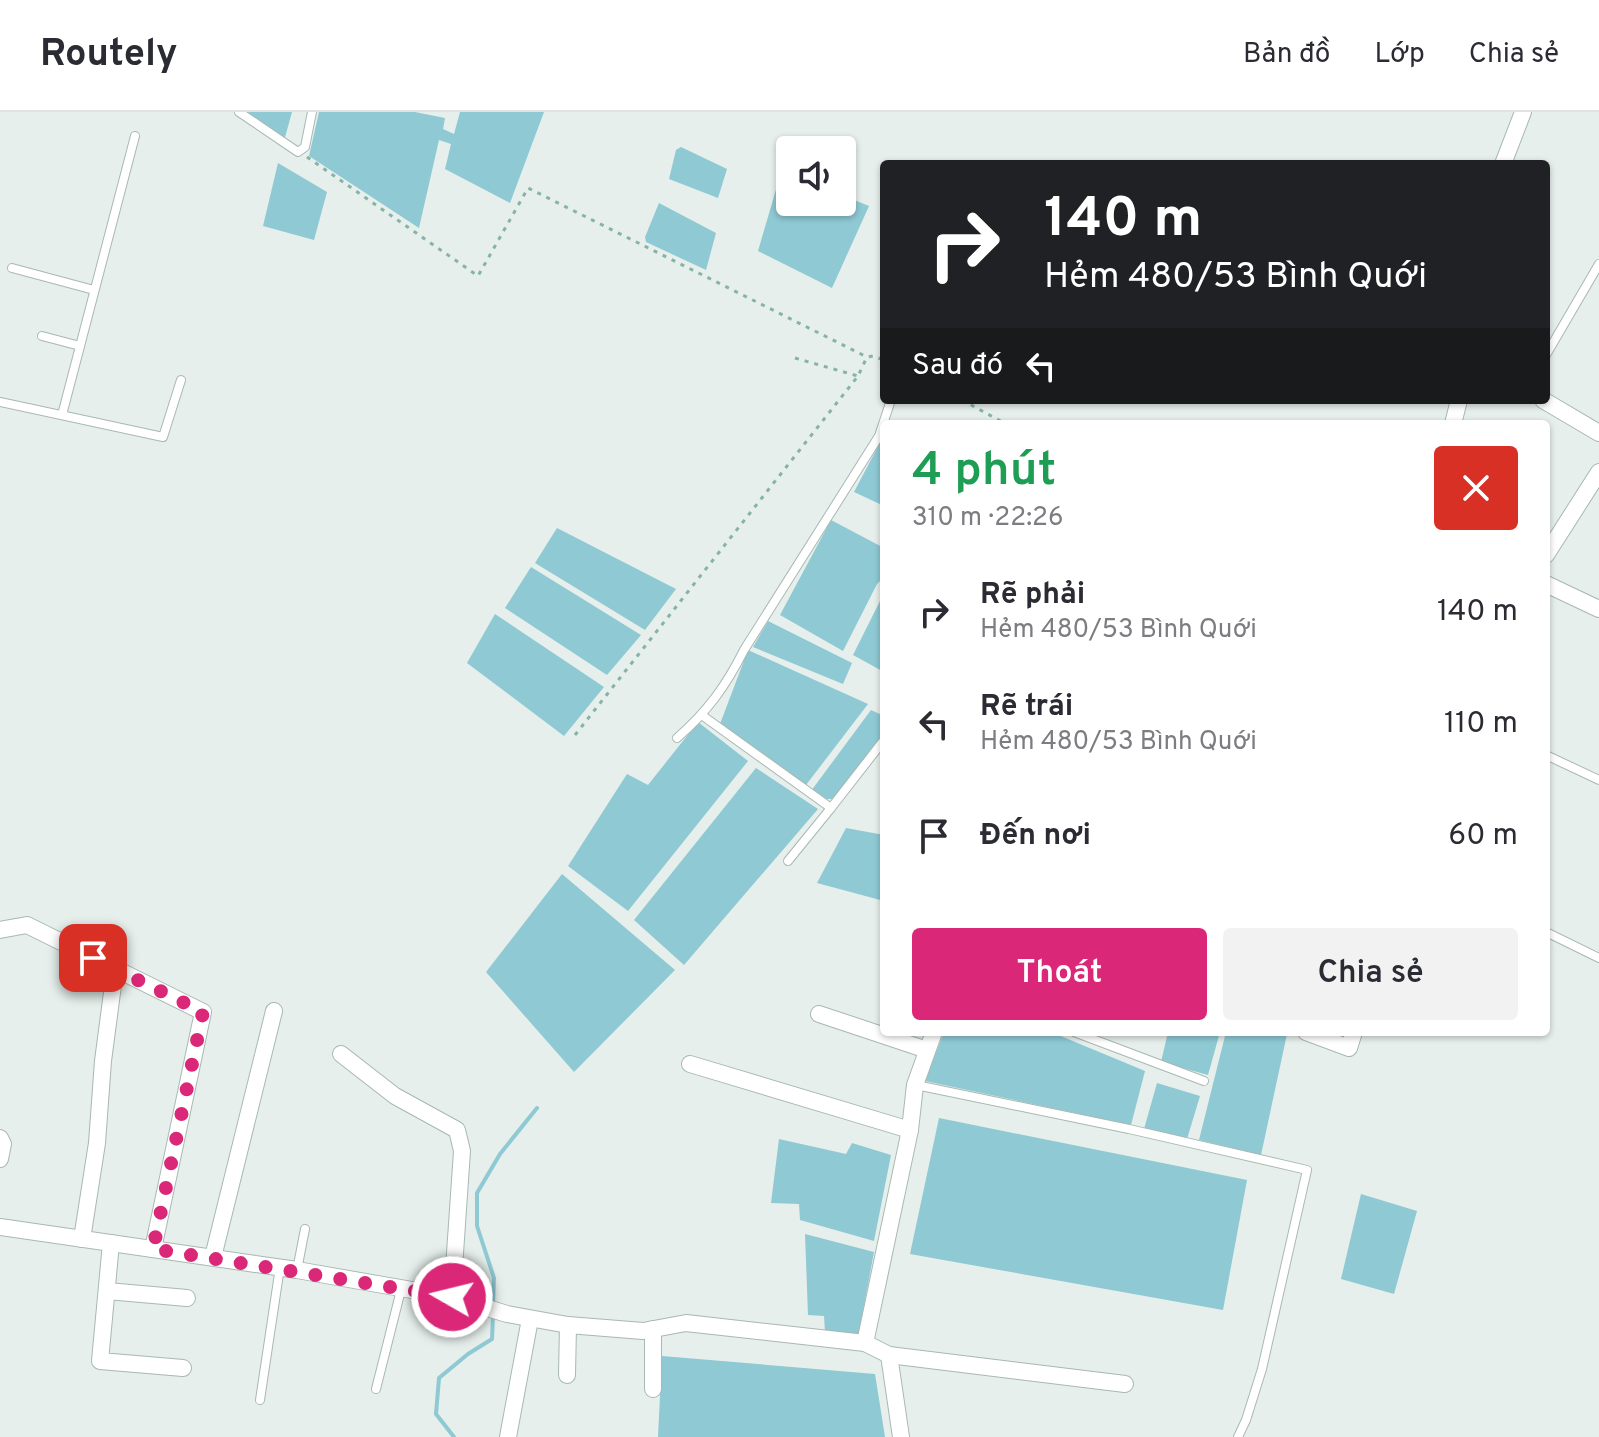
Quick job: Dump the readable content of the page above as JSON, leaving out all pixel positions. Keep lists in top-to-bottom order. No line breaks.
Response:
{"page":{"header":"Routely","nav":["Bản đồ","Lớp","Chia sẻ"],"turn":["140 m","Hẻm 480/53 Bình Quới"],"then":"Sau đó","heading":["4 phút","310 m · 22:26"],"list":[{"name":"Rẽ phải","note":"Hẻm 480/53 Bình Quới","value":"140 m"},{"name":"Rẽ trái","note":"Hẻm 480/53 Bình Quới","value":"110 m"},{"name":"Đến nơi","value":"60 m"}],"buttons":["Thoát","Chia sẻ"]}}
